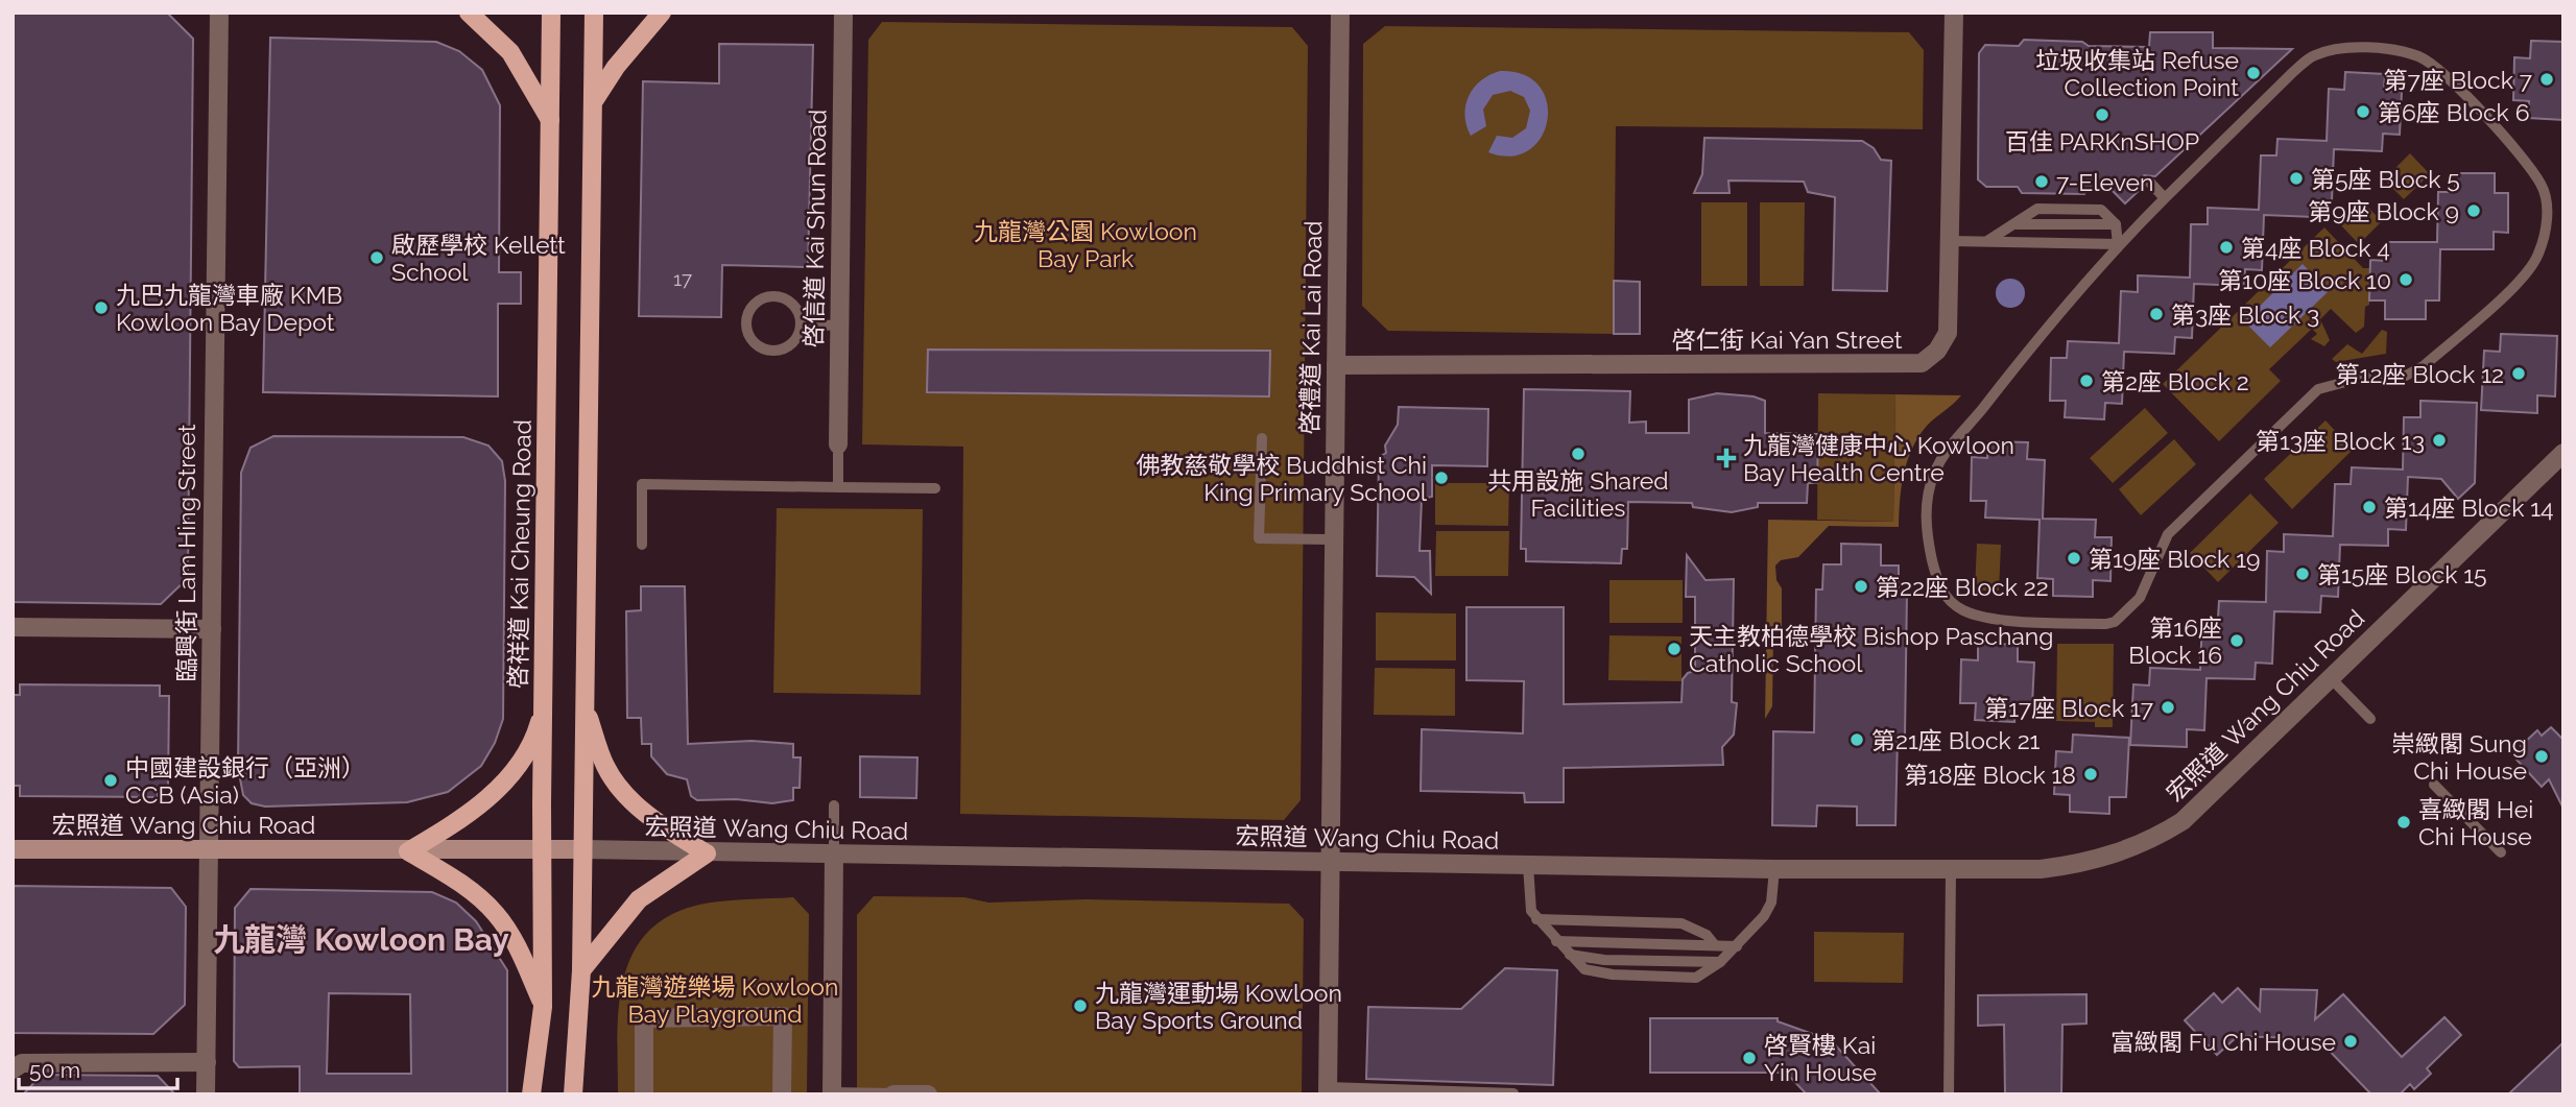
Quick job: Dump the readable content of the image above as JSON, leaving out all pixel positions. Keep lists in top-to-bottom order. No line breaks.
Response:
{"streets":{"main road":["啓祥道 Kai Cheung Road","宏照道 Wang Chiu Road"],"street":["啓信道 Kai Shun Road","啓禮道 Kai Lai Road","啓仁街 Kai Yan Street","臨興街 Lam Hing Street"]},"crossings":[["啓禮道 Kai Lai Road","啓仁街 Kai Yan Street"],["啓禮道 Kai Lai Road","宏照道 Wang Chiu Road"],["臨興街 Lam Hing Street","宏照道 Wang Chiu Road"],["啓祥道 Kai Cheung Road","宏照道 Wang Chiu Road"]],"districts":["九龍灣 Kowloon Bay"],"parks":["九龍灣公園 Kowloon Bay Park","九龍灣遊樂場 Kowloon Bay Playground"],"places":{"other":["垃圾收集站 Refuse Collection Point","第7座 Block 7","第6座 Block 6","百佳 PARKnSHOP","第5座 Block 5","7-Eleven","第9座 Block 9","第4座 Block 4","啟歷學校 Kellett School","第10座 Block 10","九巴九龍灣車廠 KMB Kowloon Bay Depot","第3座 Block 3","第12座 Block 12","第2座 Block 2","第13座 Block 13","共用設施 Shared Facilities","佛教慈敬學校 Buddhist Chi King Primary School","第14座 Block 14","第19座 Block 19","第15座 Block 15","第22座 Block 22","第16座 Block 16","天主教柏德學校 Bishop Paschang Catholic School","第17座 Block 17","第21座 Block 21","崇緻閣 Sung Chi House","第18座 Block 18","中國建設銀行（亞洲） CCB (Asia)","喜緻閣 Hei Chi House","九龍灣運動場 Kowloon Bay Sports Ground","富緻閣 Fu Chi House","啓賢樓 Kai Yin House"],"health":["九龍灣健康中心 Kowloon Bay Health Centre"]},"house_numbers":["17"],"scale_bar":"50 m"}
